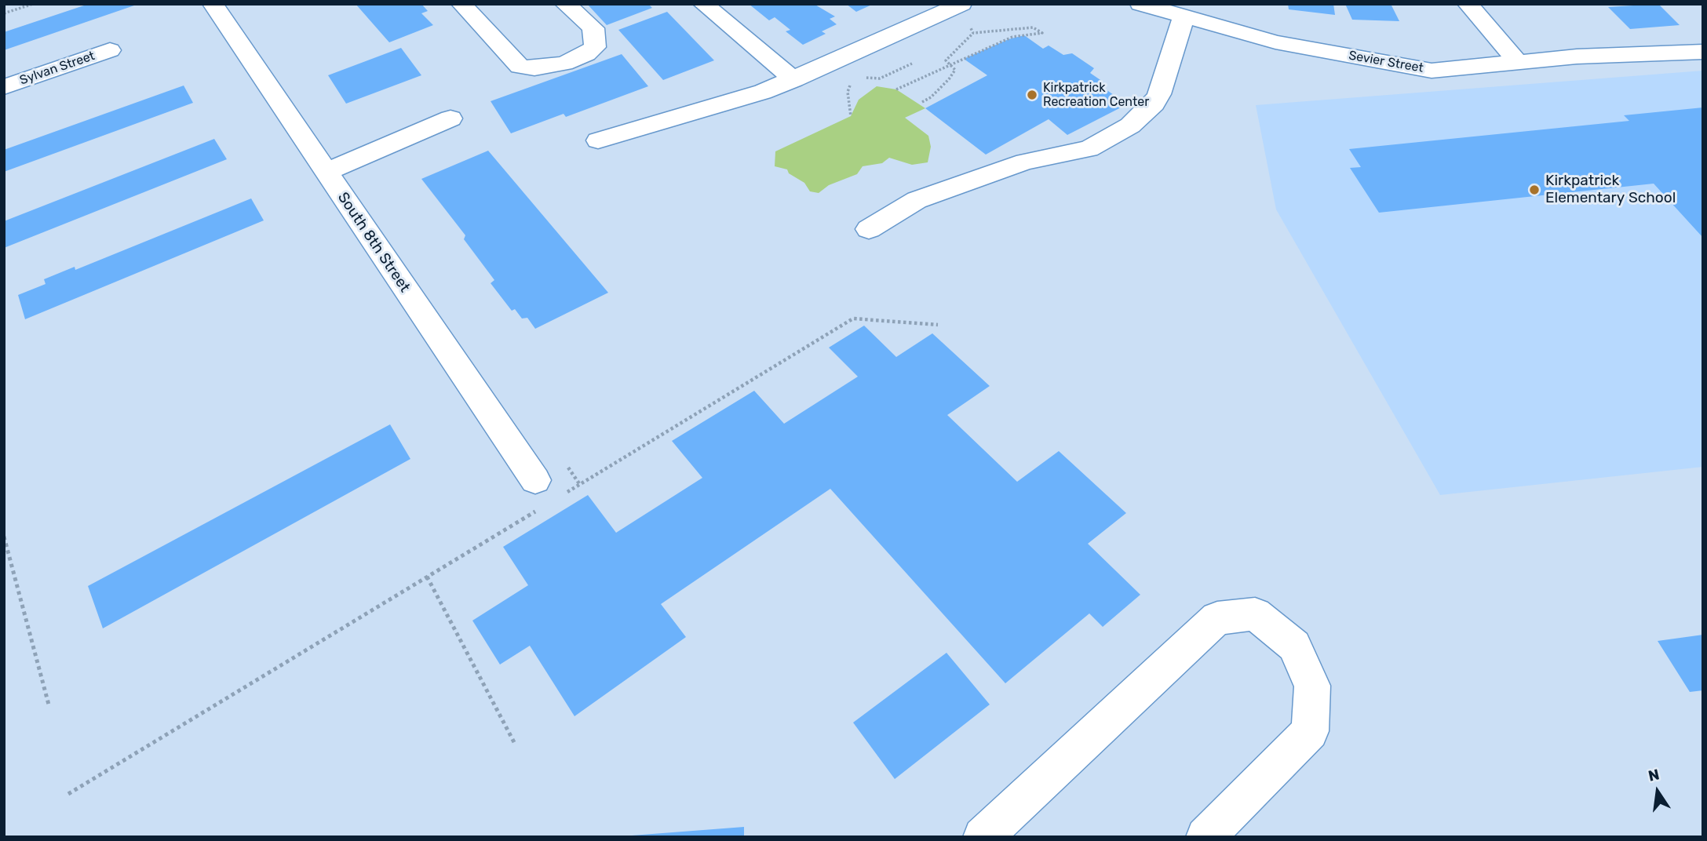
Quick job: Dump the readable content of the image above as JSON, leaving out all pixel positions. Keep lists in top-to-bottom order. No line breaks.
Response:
{"streets":{"street":["Sevier Street","Sylvan Street","South 8th Street"]},"places":["Kirkpatrick Recreation Center","Kirkpatrick Elementary School"],"north":"top"}
